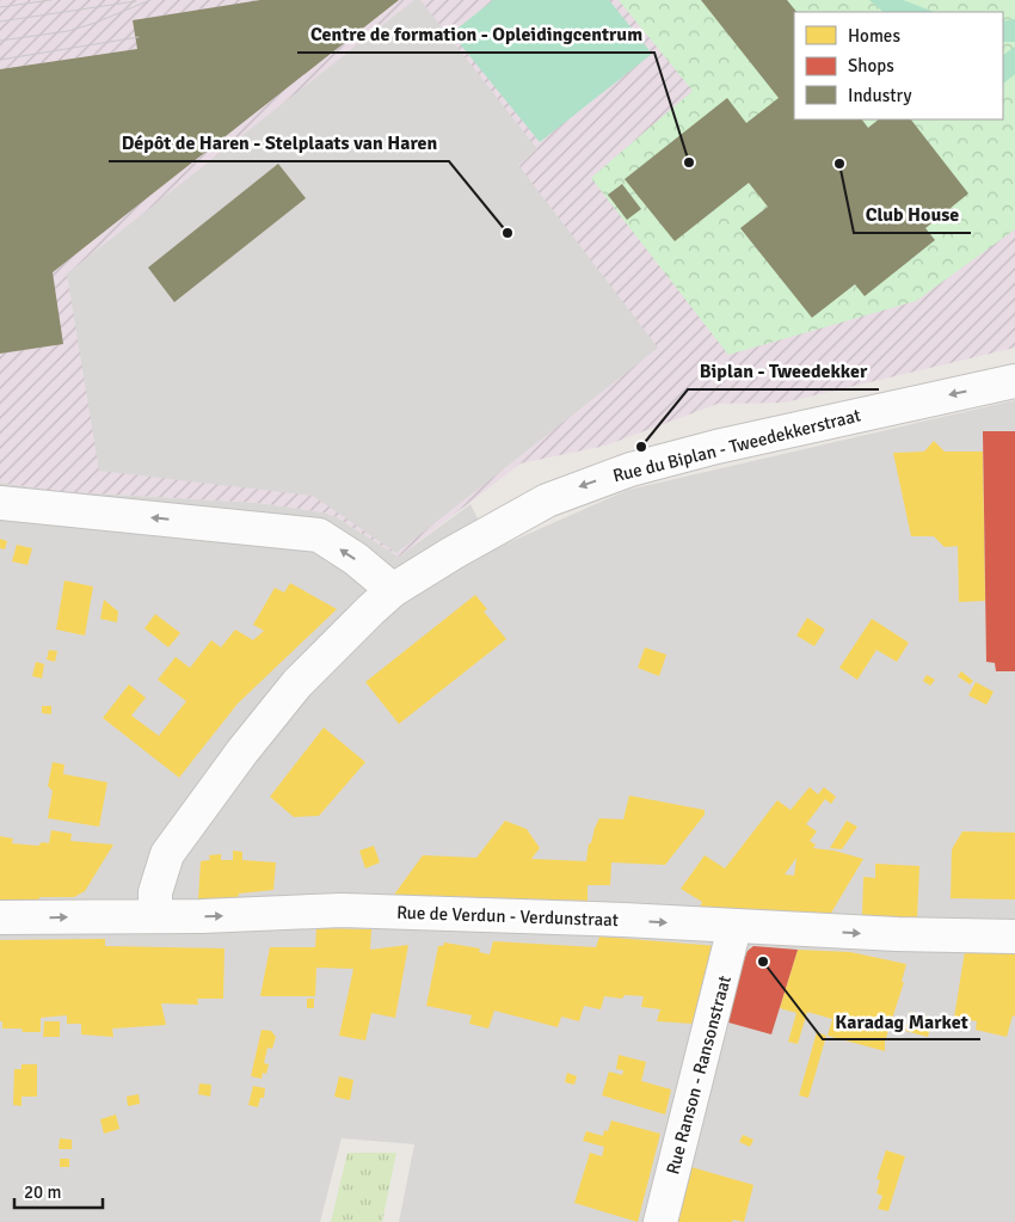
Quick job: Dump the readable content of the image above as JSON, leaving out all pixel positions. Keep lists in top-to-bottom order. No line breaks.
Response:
{"streets":{"street":["Rue du Biplan - Tweedekkerstraat","Rue de Verdun - Verdunstraat","Rue Ranson - Ransonstraat"]},"crossings":[["Rue du Biplan - Tweedekkerstraat","Rue de Verdun - Verdunstraat"],["Rue de Verdun - Verdunstraat","Rue Ranson - Ransonstraat"]],"one_way":["Rue du Biplan - Tweedekkerstraat","Rue de Verdun - Verdunstraat"],"places":["Centre de formation - Opleidingcentrum","Club House","Dépôt de Haren - Stelplaats van Haren","Biplan - Tweedekker","Karadag Market"],"legend":["Homes","Shops","Industry"],"scale_bar":"20 m"}
